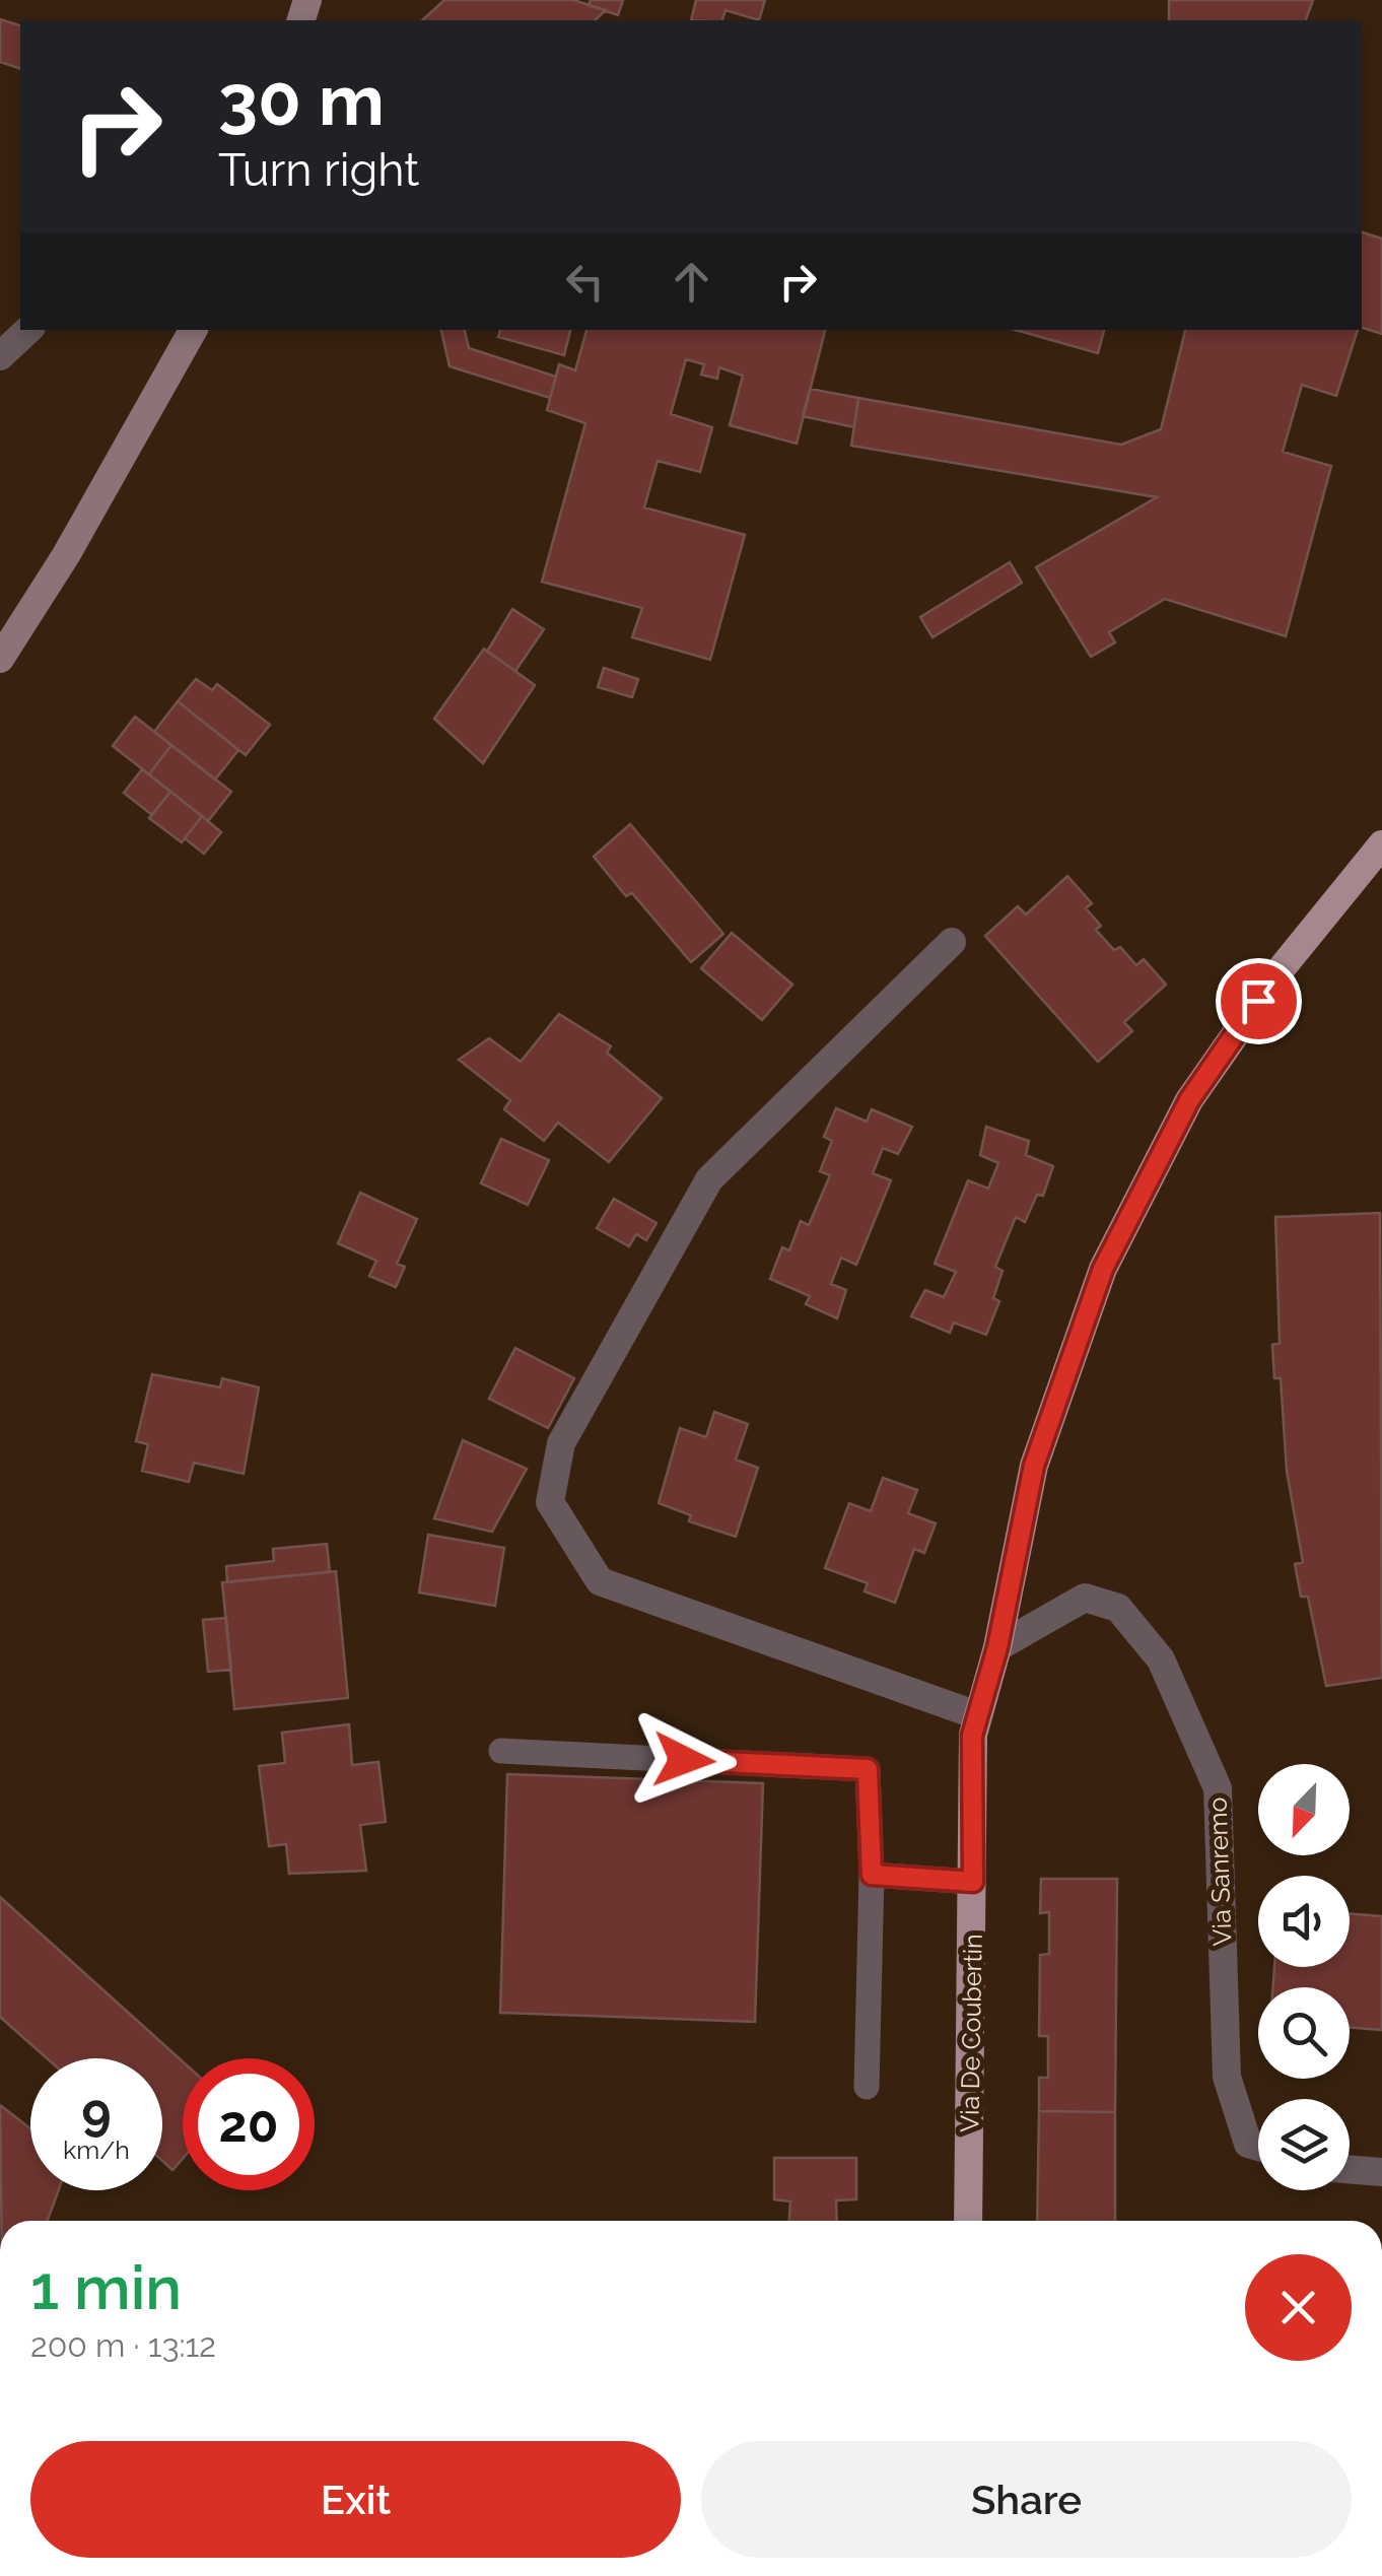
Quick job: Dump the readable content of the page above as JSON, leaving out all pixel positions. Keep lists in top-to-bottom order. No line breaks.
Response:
{"streets":{"main road":["Via De Coubertin"],"street":["Via Sanremo"]},"crossings":[["Via Sanremo","Via De Coubertin"]],"north":"bottom left","page":{"turn":["30 m","Turn right"],"speed":"9 km/h","limit":"20","heading":["1 min","200 m · 13:12"],"buttons":["Exit","Share"]}}
